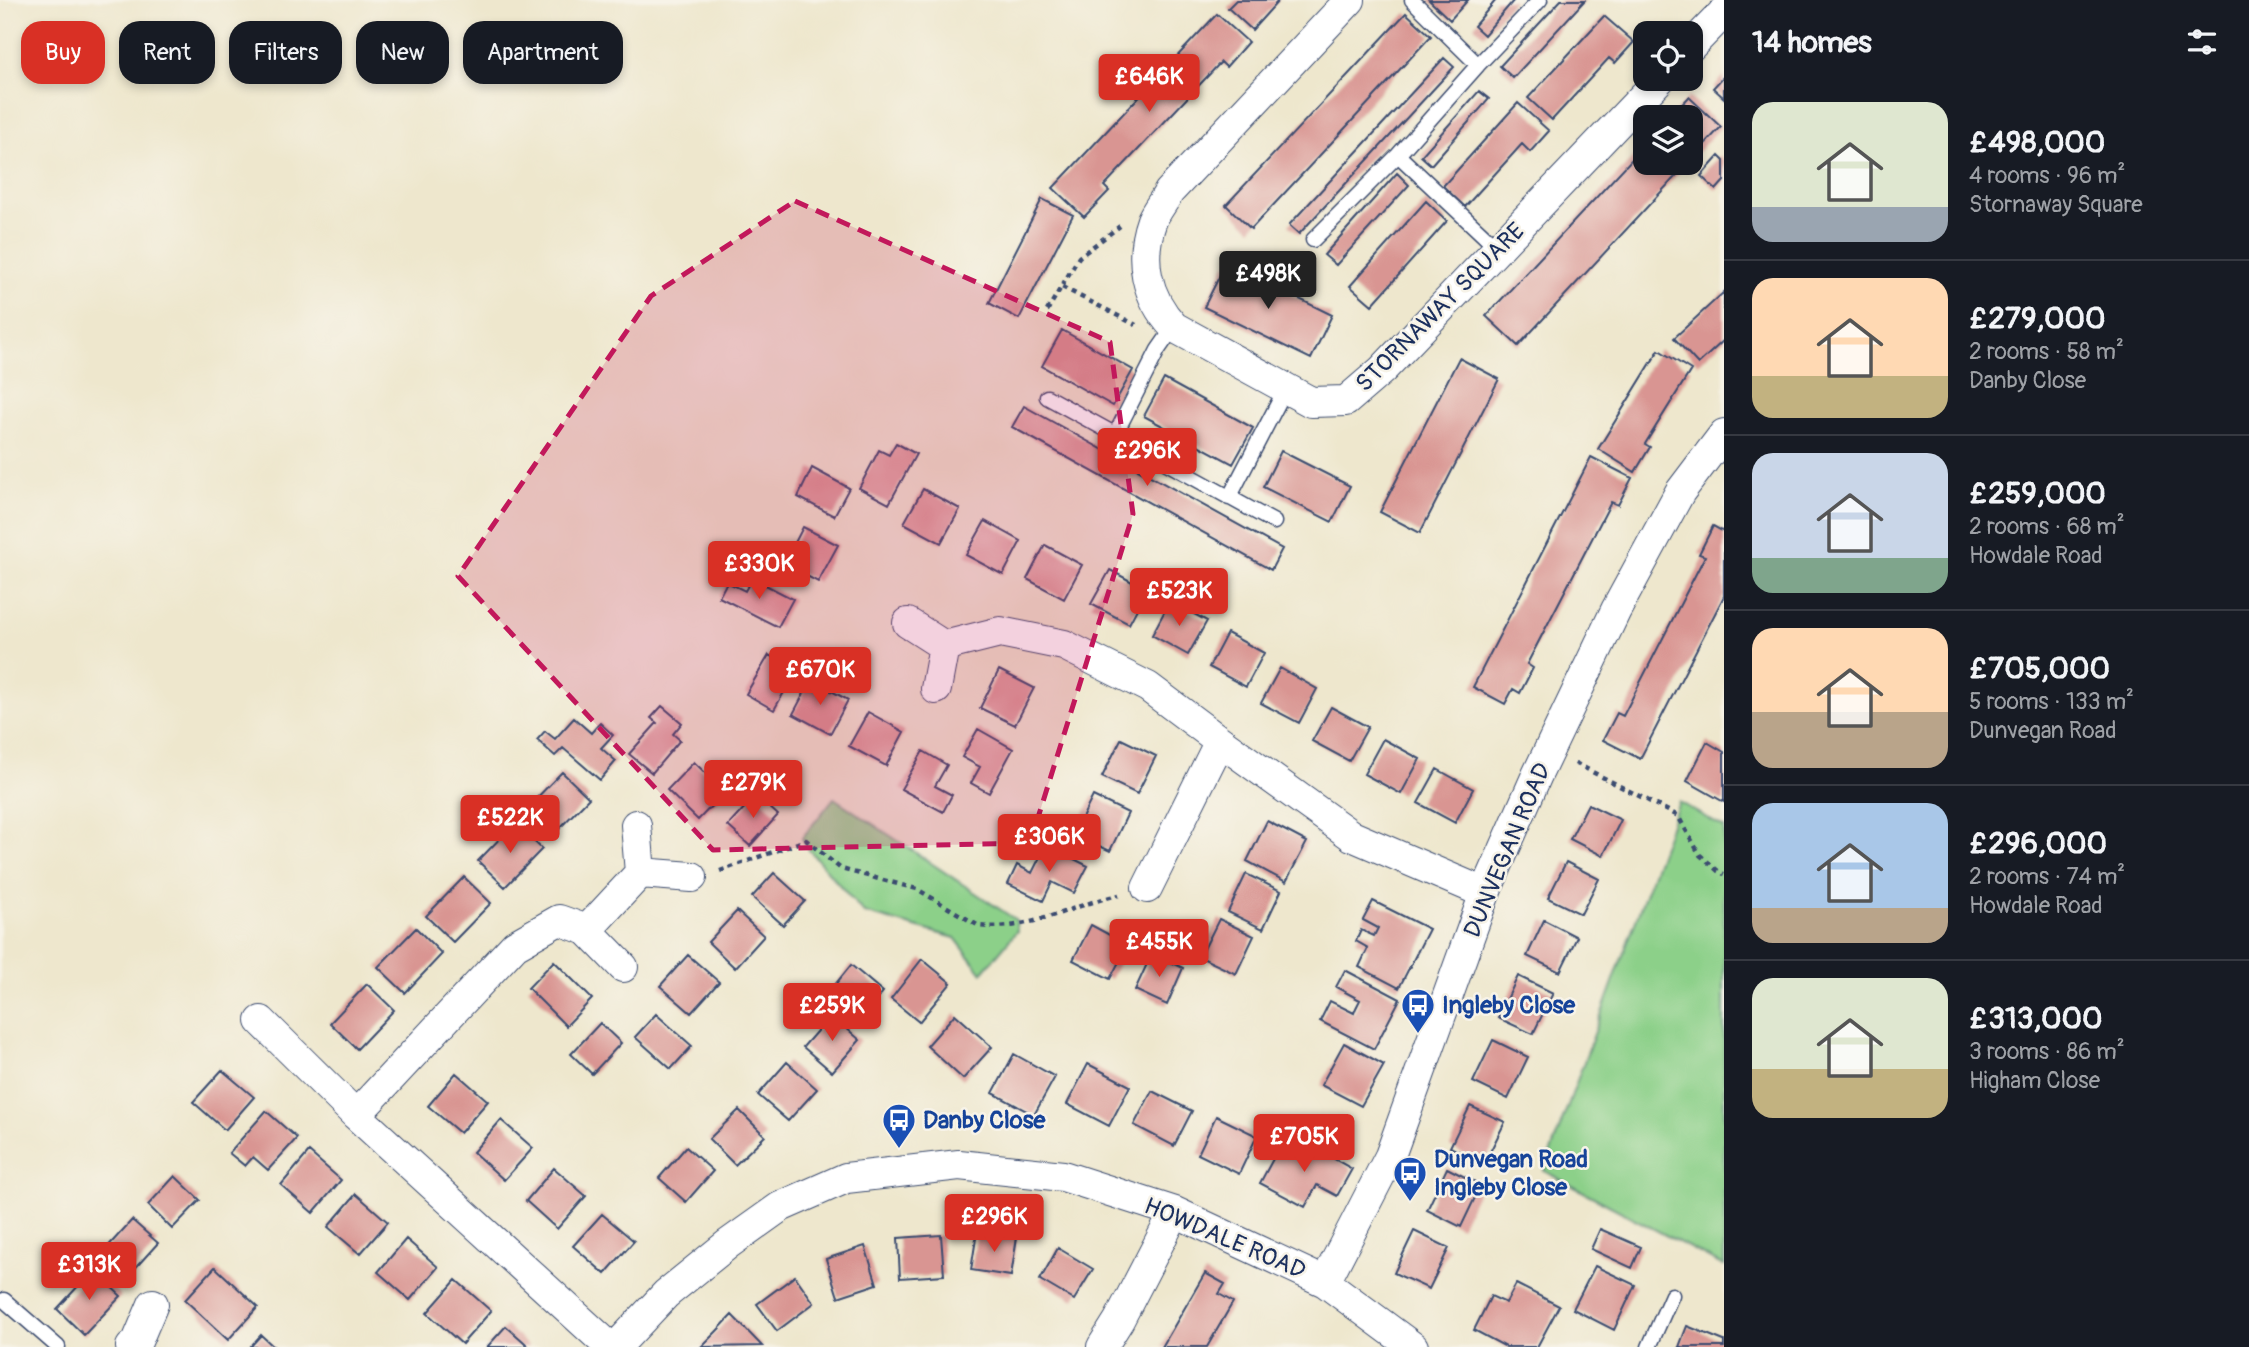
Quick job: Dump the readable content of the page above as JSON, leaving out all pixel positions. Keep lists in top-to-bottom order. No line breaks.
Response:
{"streets":{"street":["STORNAWAY SQUARE","DUNVEGAN ROAD","HOWDALE ROAD"]},"crossings":[["DUNVEGAN ROAD","HOWDALE ROAD"]],"places":{"bus stop":["Ingleby Close","Danby Close","Dunvegan Road Ingleby Close"]},"page":{"heading":"14 homes","chip":["Buy","Rent","Filters","New","Apartment"],"price":["£646K","£498K","£296K","£330K","£523K","£670K","£279K","£522K","£306K","£455K","£259K","£705K","£296K","£313K"],"list":[{"name":"£498,000","note":"4 rooms · 96 m² · Stornaway Square"},{"name":"£279,000","note":"2 rooms · 58 m² · Danby Close"},{"name":"£259,000","note":"2 rooms · 68 m² · Howdale Road"},{"name":"£705,000","note":"5 rooms · 133 m² · Dunvegan Road"},{"name":"£296,000","note":"2 rooms · 74 m² · Howdale Road"},{"name":"£313,000","note":"3 rooms · 86 m² · Higham Close"}]}}
